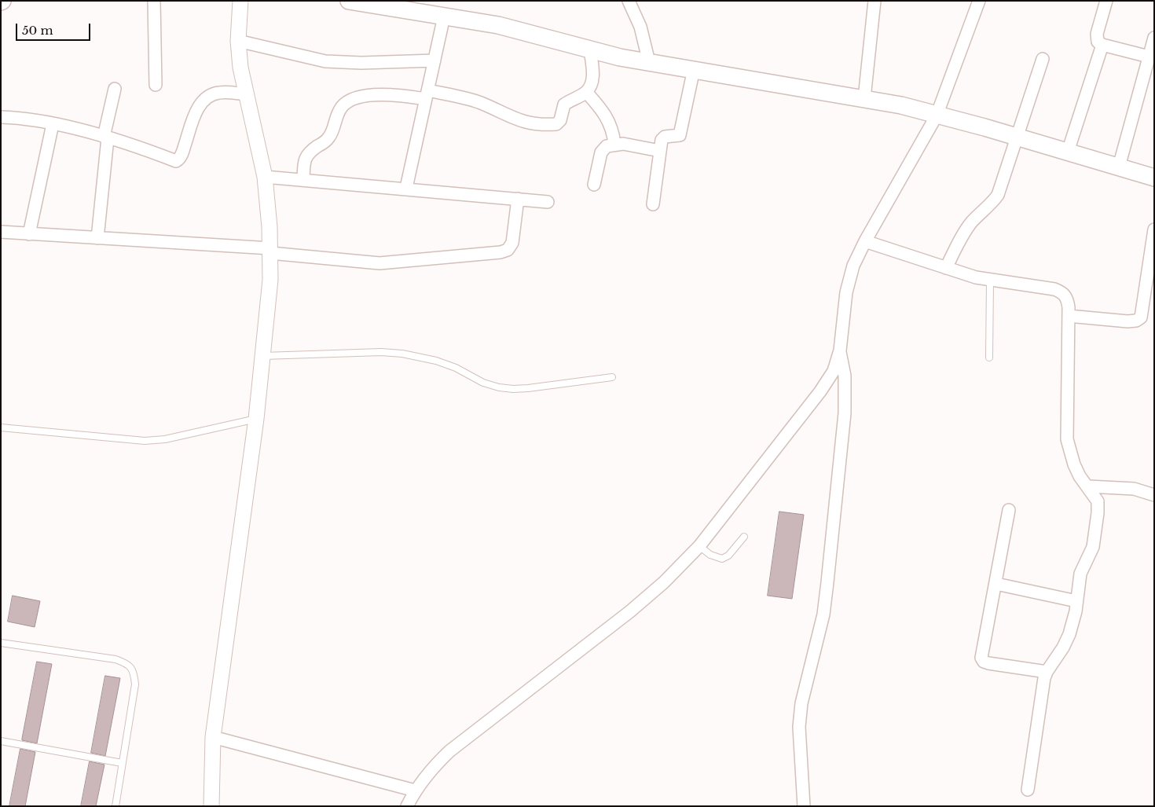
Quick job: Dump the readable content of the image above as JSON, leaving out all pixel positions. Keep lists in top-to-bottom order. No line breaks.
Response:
{"scale_bar":"50 m"}
